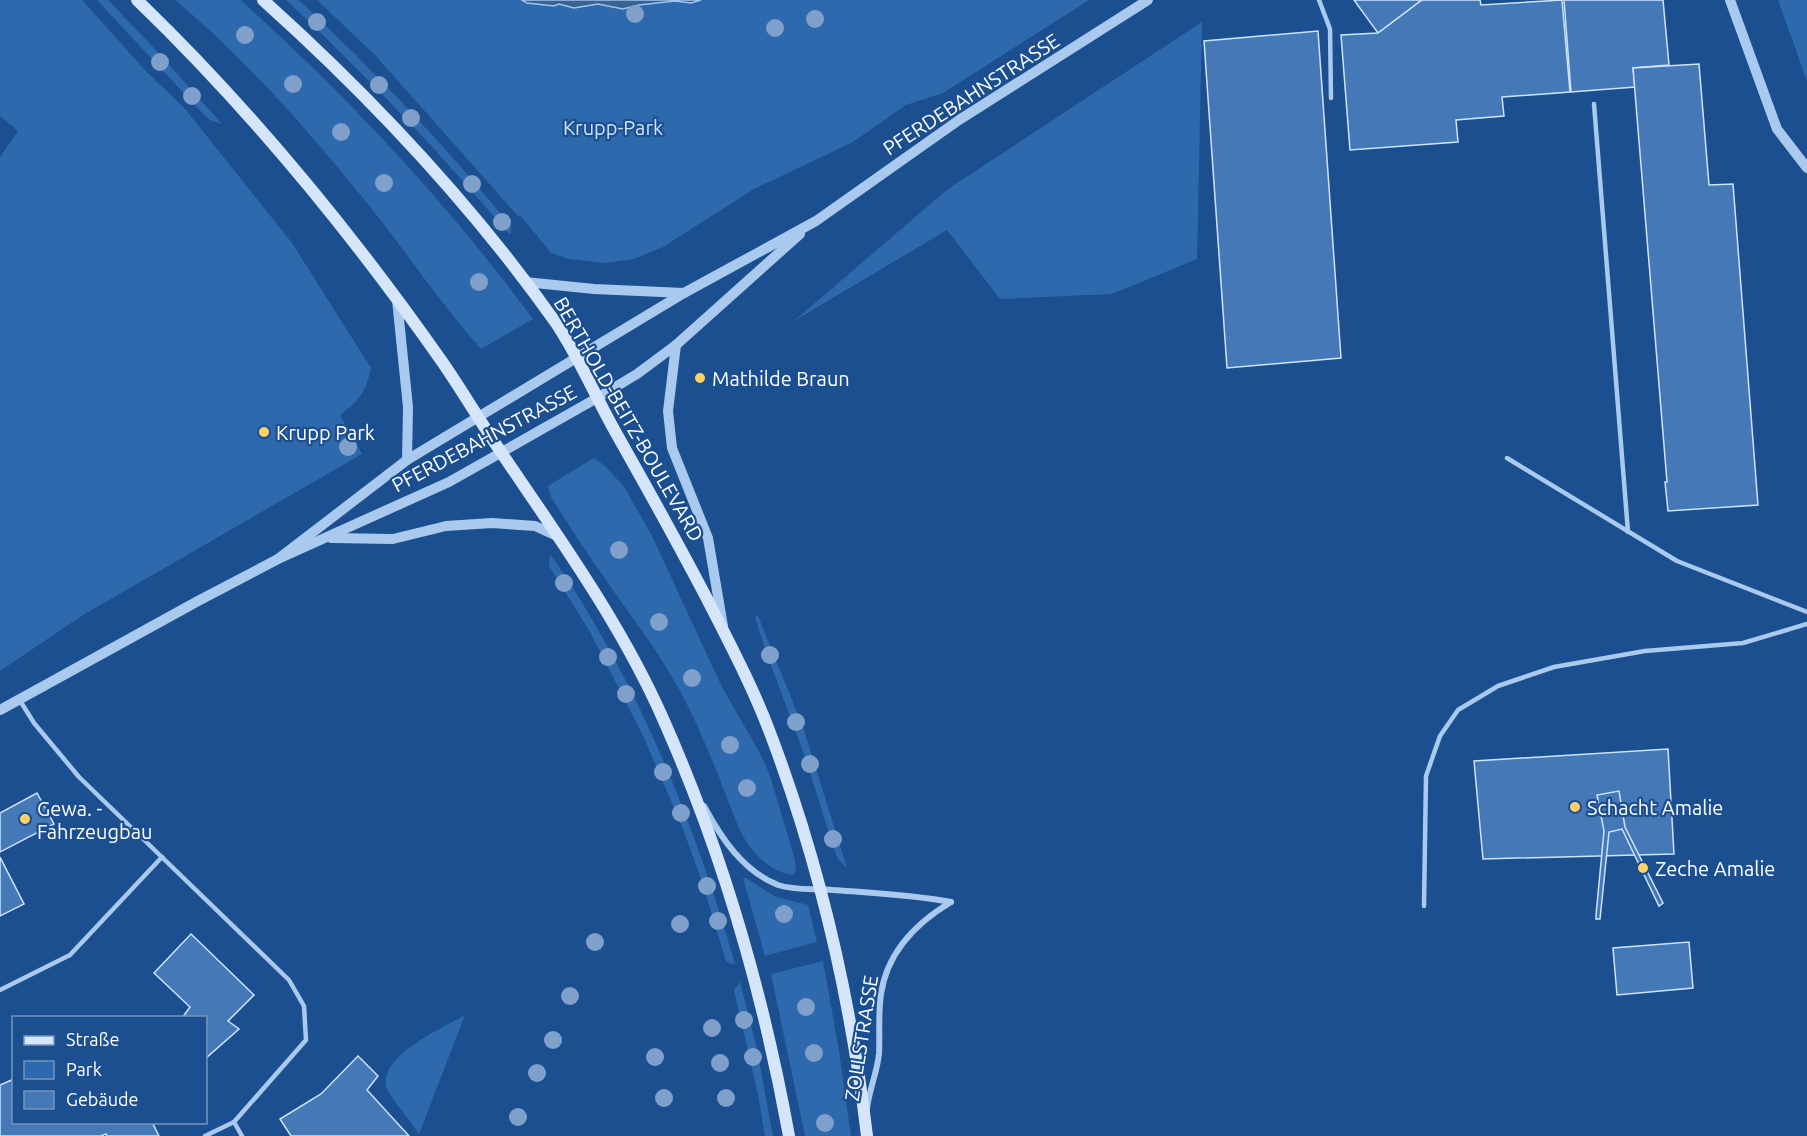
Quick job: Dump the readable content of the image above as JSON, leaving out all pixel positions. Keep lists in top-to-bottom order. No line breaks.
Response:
{"streets":{"main road":["BERTHOLD-BEITZ-BOULEVARD"],"street":["PFERDEBAHNSTRASSE","ZOLLSTRASSE"]},"crossings":[["PFERDEBAHNSTRASSE","BERTHOLD-BEITZ-BOULEVARD"],["BERTHOLD-BEITZ-BOULEVARD","ZOLLSTRASSE"]],"parks":["Krupp-Park"],"places":["Mathilde Braun","Krupp Park","Schacht Amalie","Gewa. - Fahrzeugbau","Zeche Amalie"],"legend":["Straße","Park","Gebäude"]}
